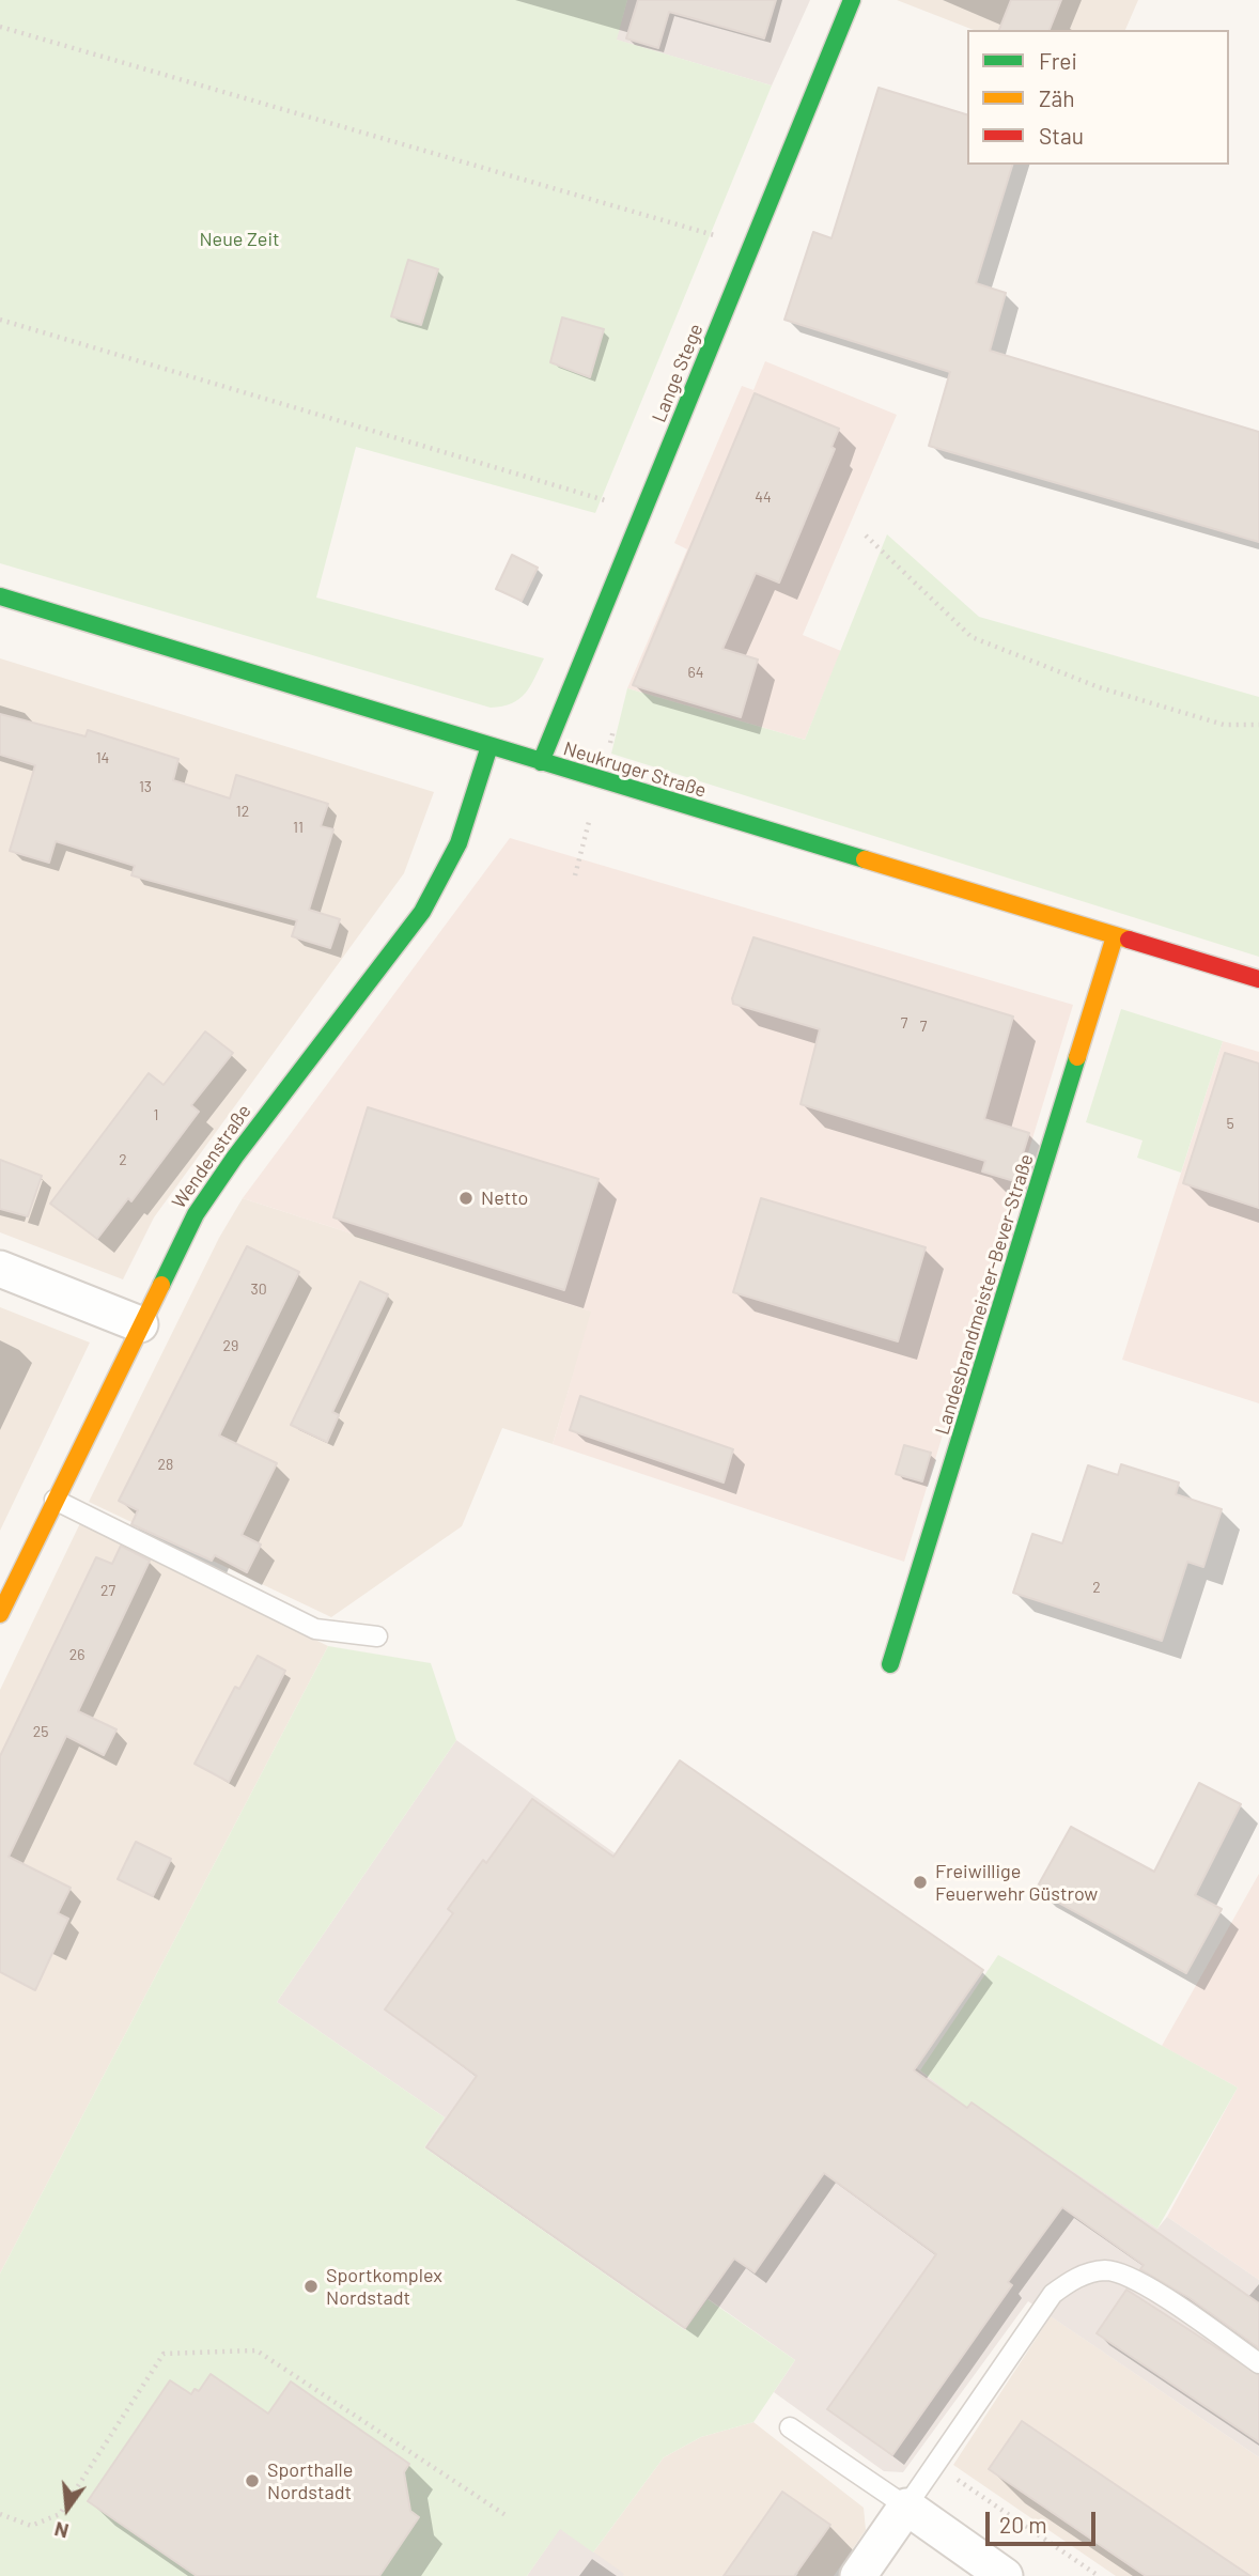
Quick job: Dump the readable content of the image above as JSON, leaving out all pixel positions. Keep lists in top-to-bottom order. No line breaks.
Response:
{"streets":{"street":["Lange Stege","Neukruger Straße","Wendenstraße","Landesbrandmeister-Bever-Straße"]},"crossings":[["Lange Stege","Neukruger Straße"],["Neukruger Straße","Wendenstraße"],["Neukruger Straße","Landesbrandmeister-Bever-Straße"]],"parks":["Neue Zeit"],"places":["Netto","Freiwillige Feuerwehr Güstrow","Sportkomplex Nordstadt","Sporthalle Nordstadt"],"house_numbers":["44","64","14","13","12","11","7","7","1","5","2","30","29","28","2","27","26","25"],"legend":["Frei","Zäh","Stau"],"scale_bar":"20 m","north":"bottom"}
